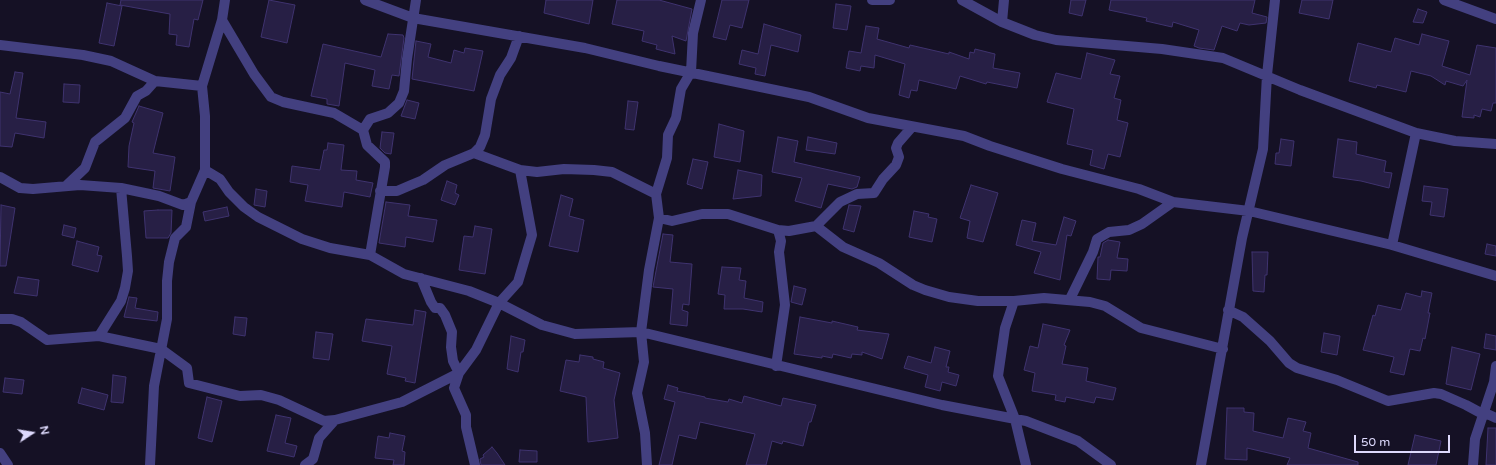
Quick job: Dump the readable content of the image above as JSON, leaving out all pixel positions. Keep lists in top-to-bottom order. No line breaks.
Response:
{"scale_bar":"50 m","north":"right"}
